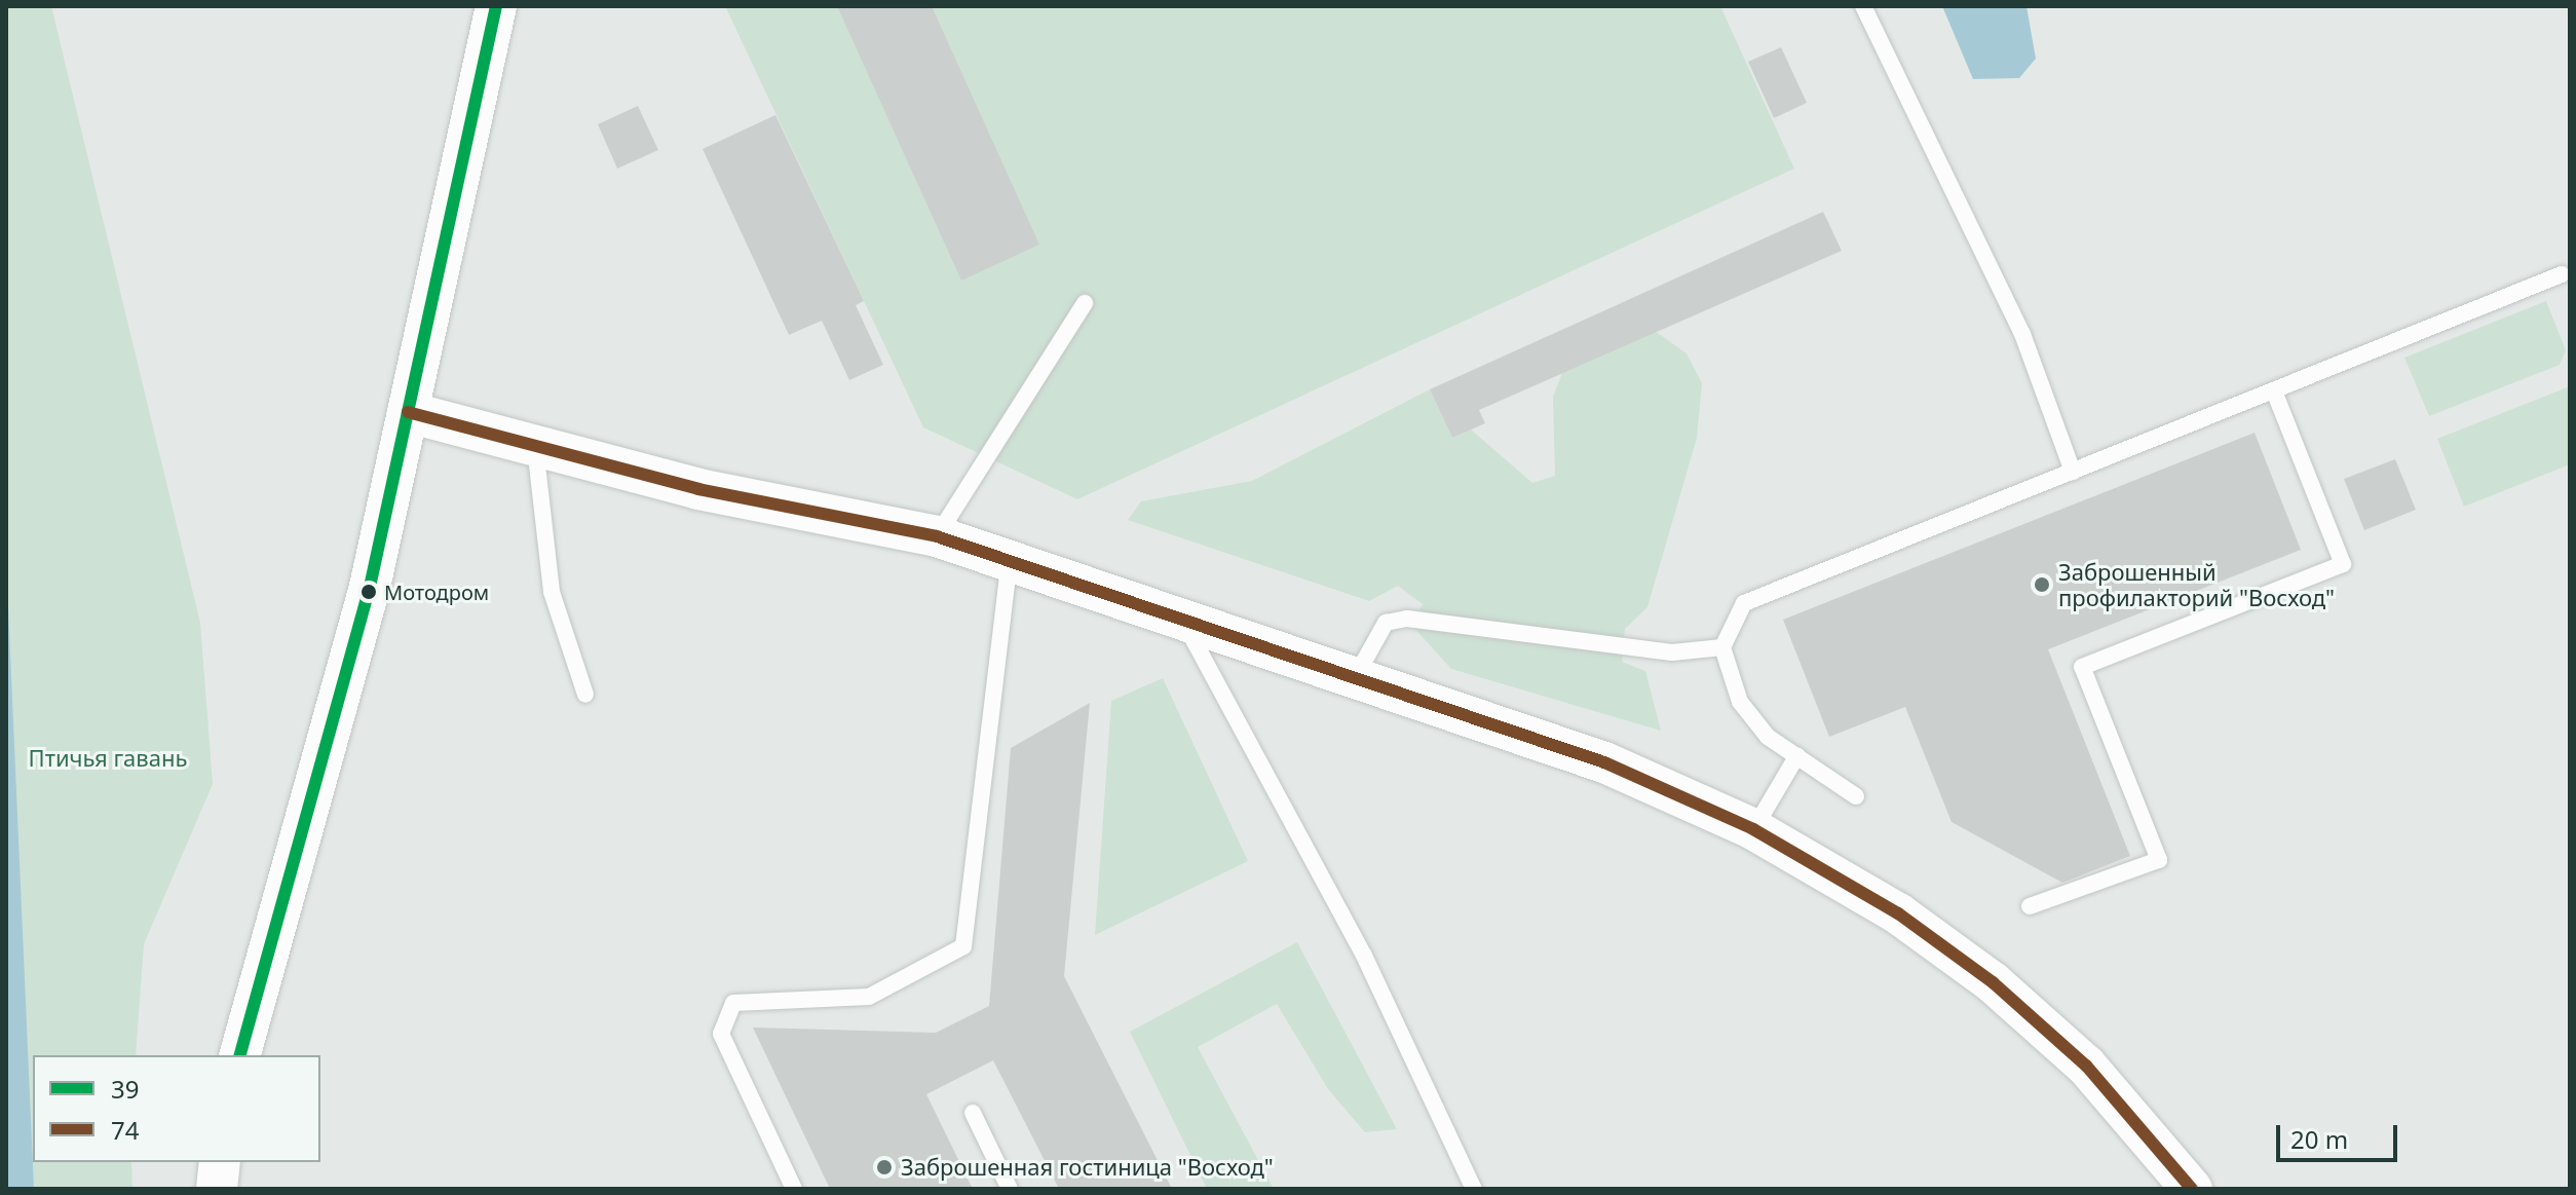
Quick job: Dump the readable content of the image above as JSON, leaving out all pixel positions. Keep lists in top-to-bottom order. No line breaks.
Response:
{"parks":["Птичья гавань"],"places":["Заброшенный профилакторий \"Восход\"","Мотодром","Заброшенная гостиница \"Восход\""],"lines":["transit line 39","transit line 74"],"legend":["39","74"],"scale_bar":"20 m"}
